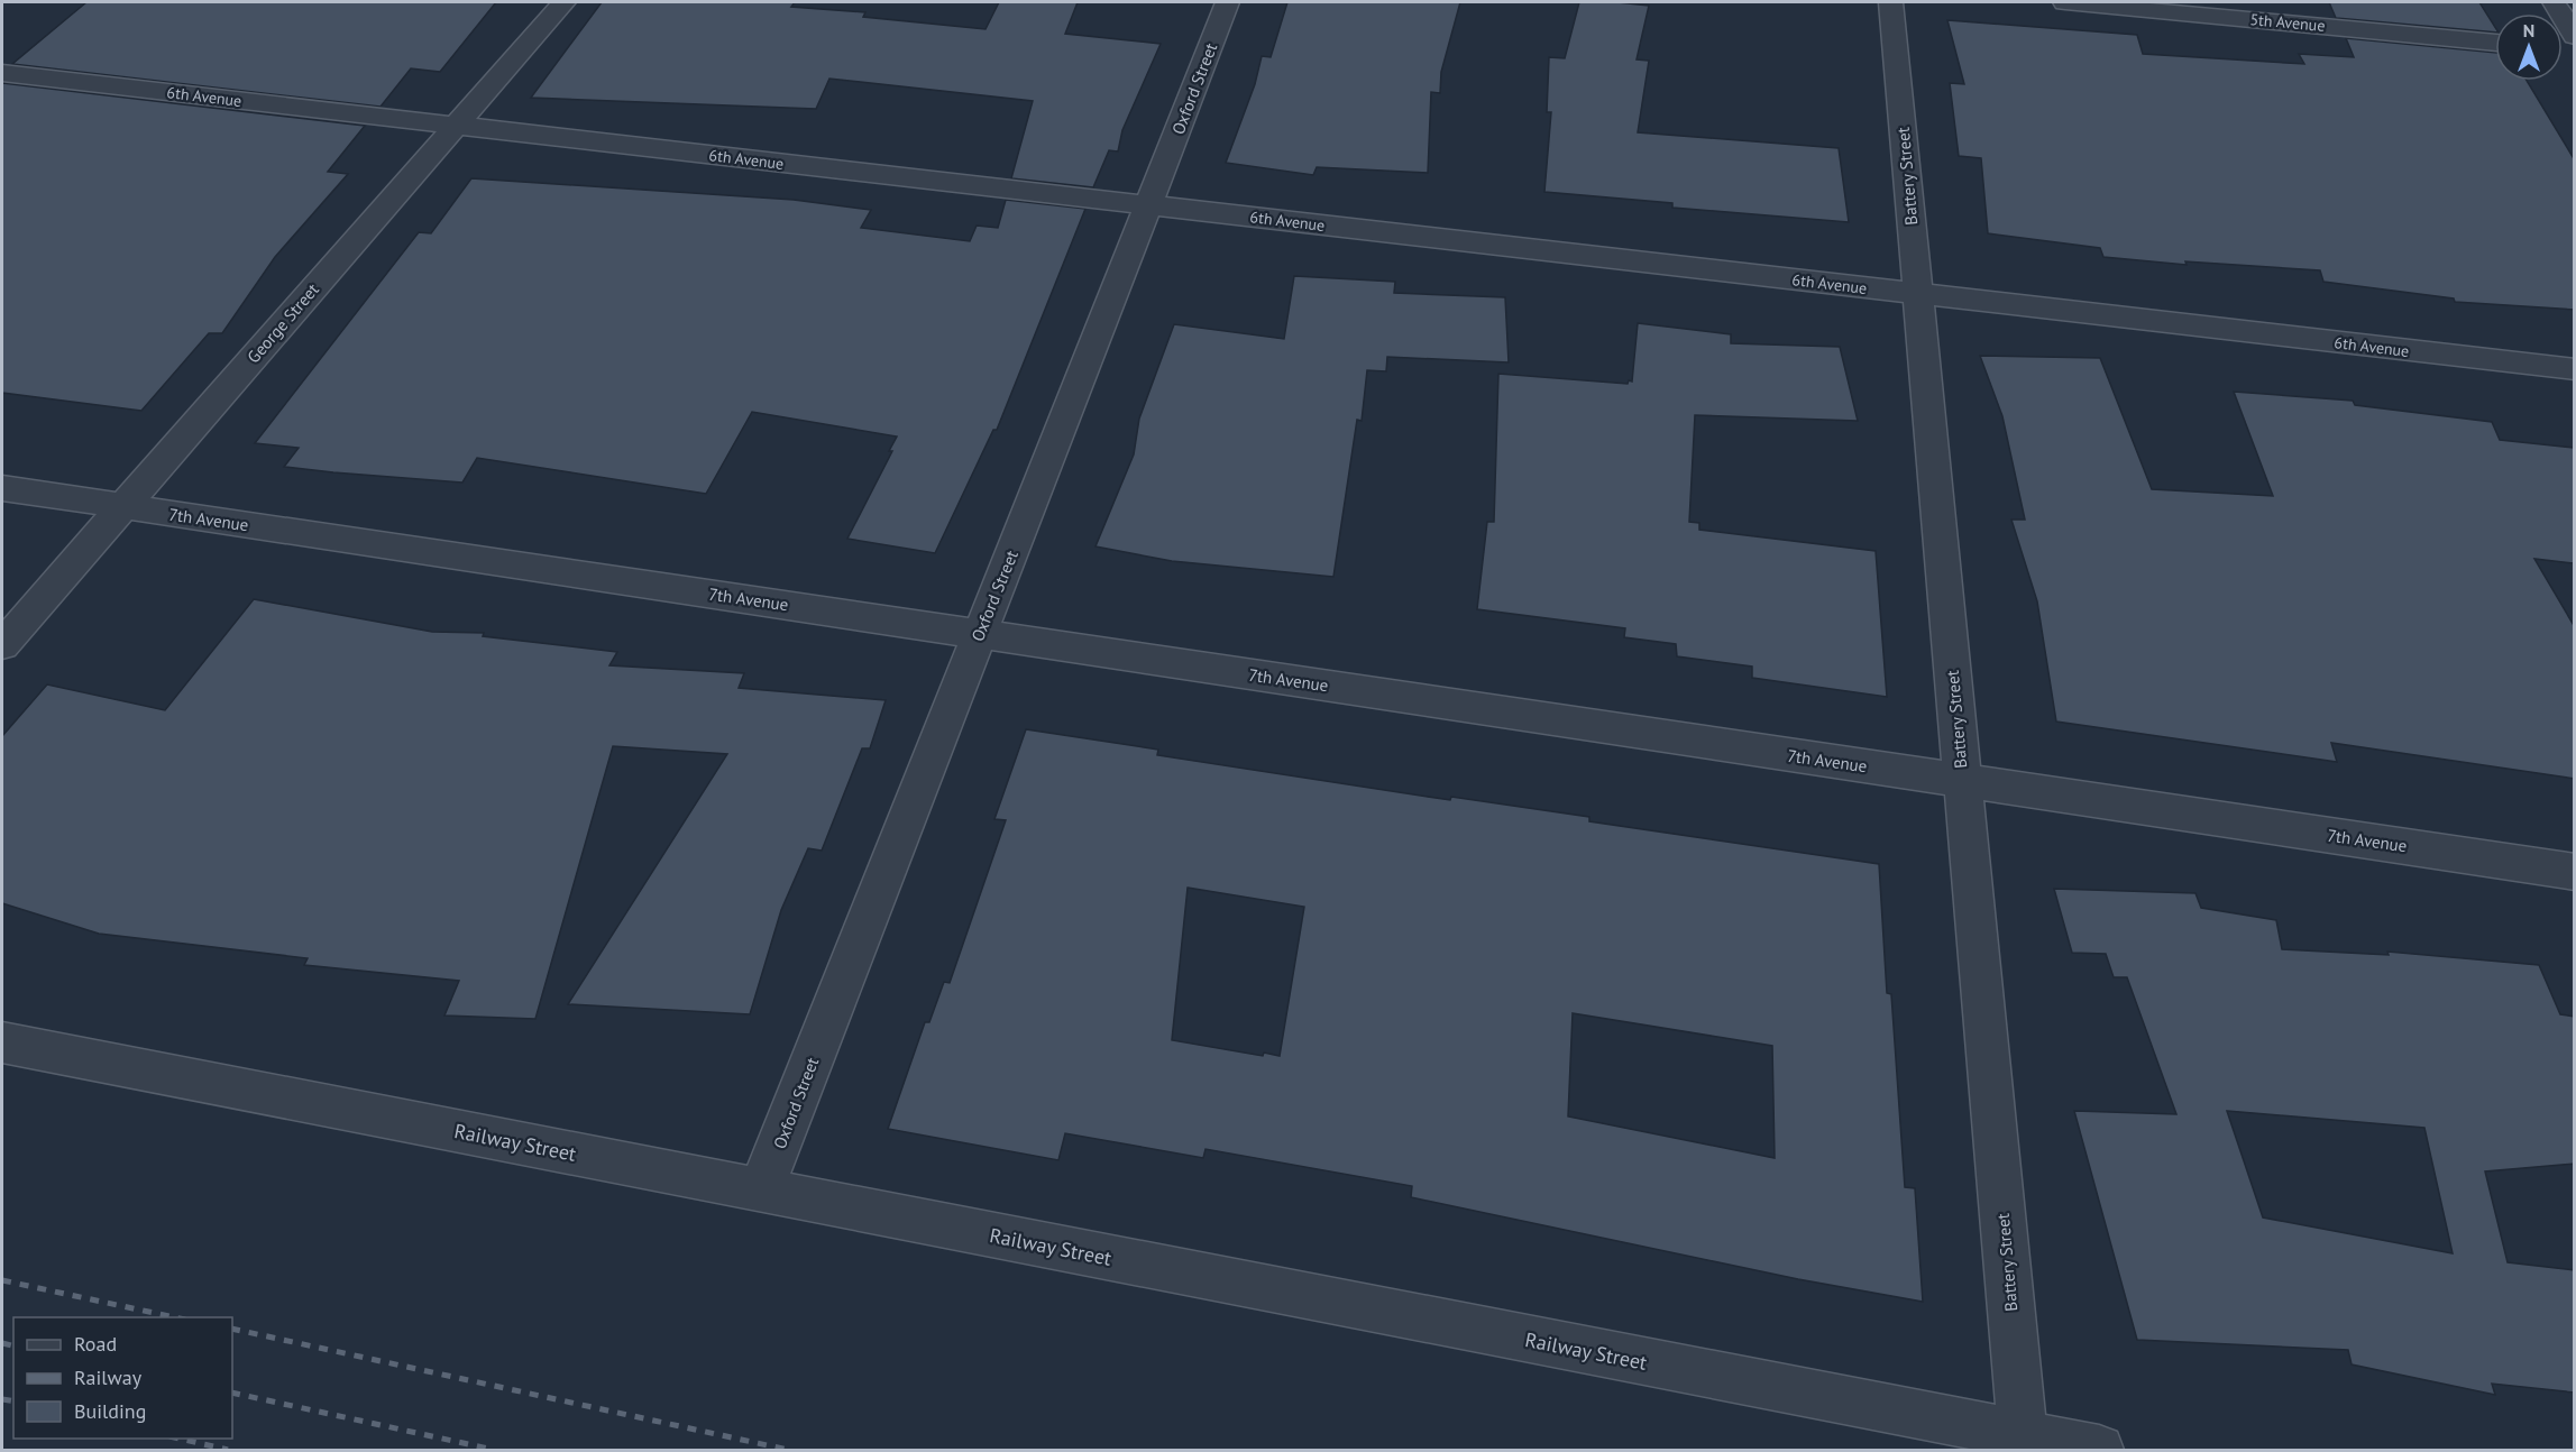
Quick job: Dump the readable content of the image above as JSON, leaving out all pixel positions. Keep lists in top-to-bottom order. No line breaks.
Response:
{"streets":{"street":["5th Avenue","Oxford Street","6th Avenue","Battery Street","George Street","7th Avenue","Railway Street"]},"crossings":[["Oxford Street","6th Avenue"],["Oxford Street","7th Avenue"],["Oxford Street","Railway Street"],["6th Avenue","Battery Street"],["6th Avenue","George Street"],["Battery Street","7th Avenue"],["Battery Street","Railway Street"],["George Street","7th Avenue"]],"legend":["Road","Railway","Building"],"north":"top"}
